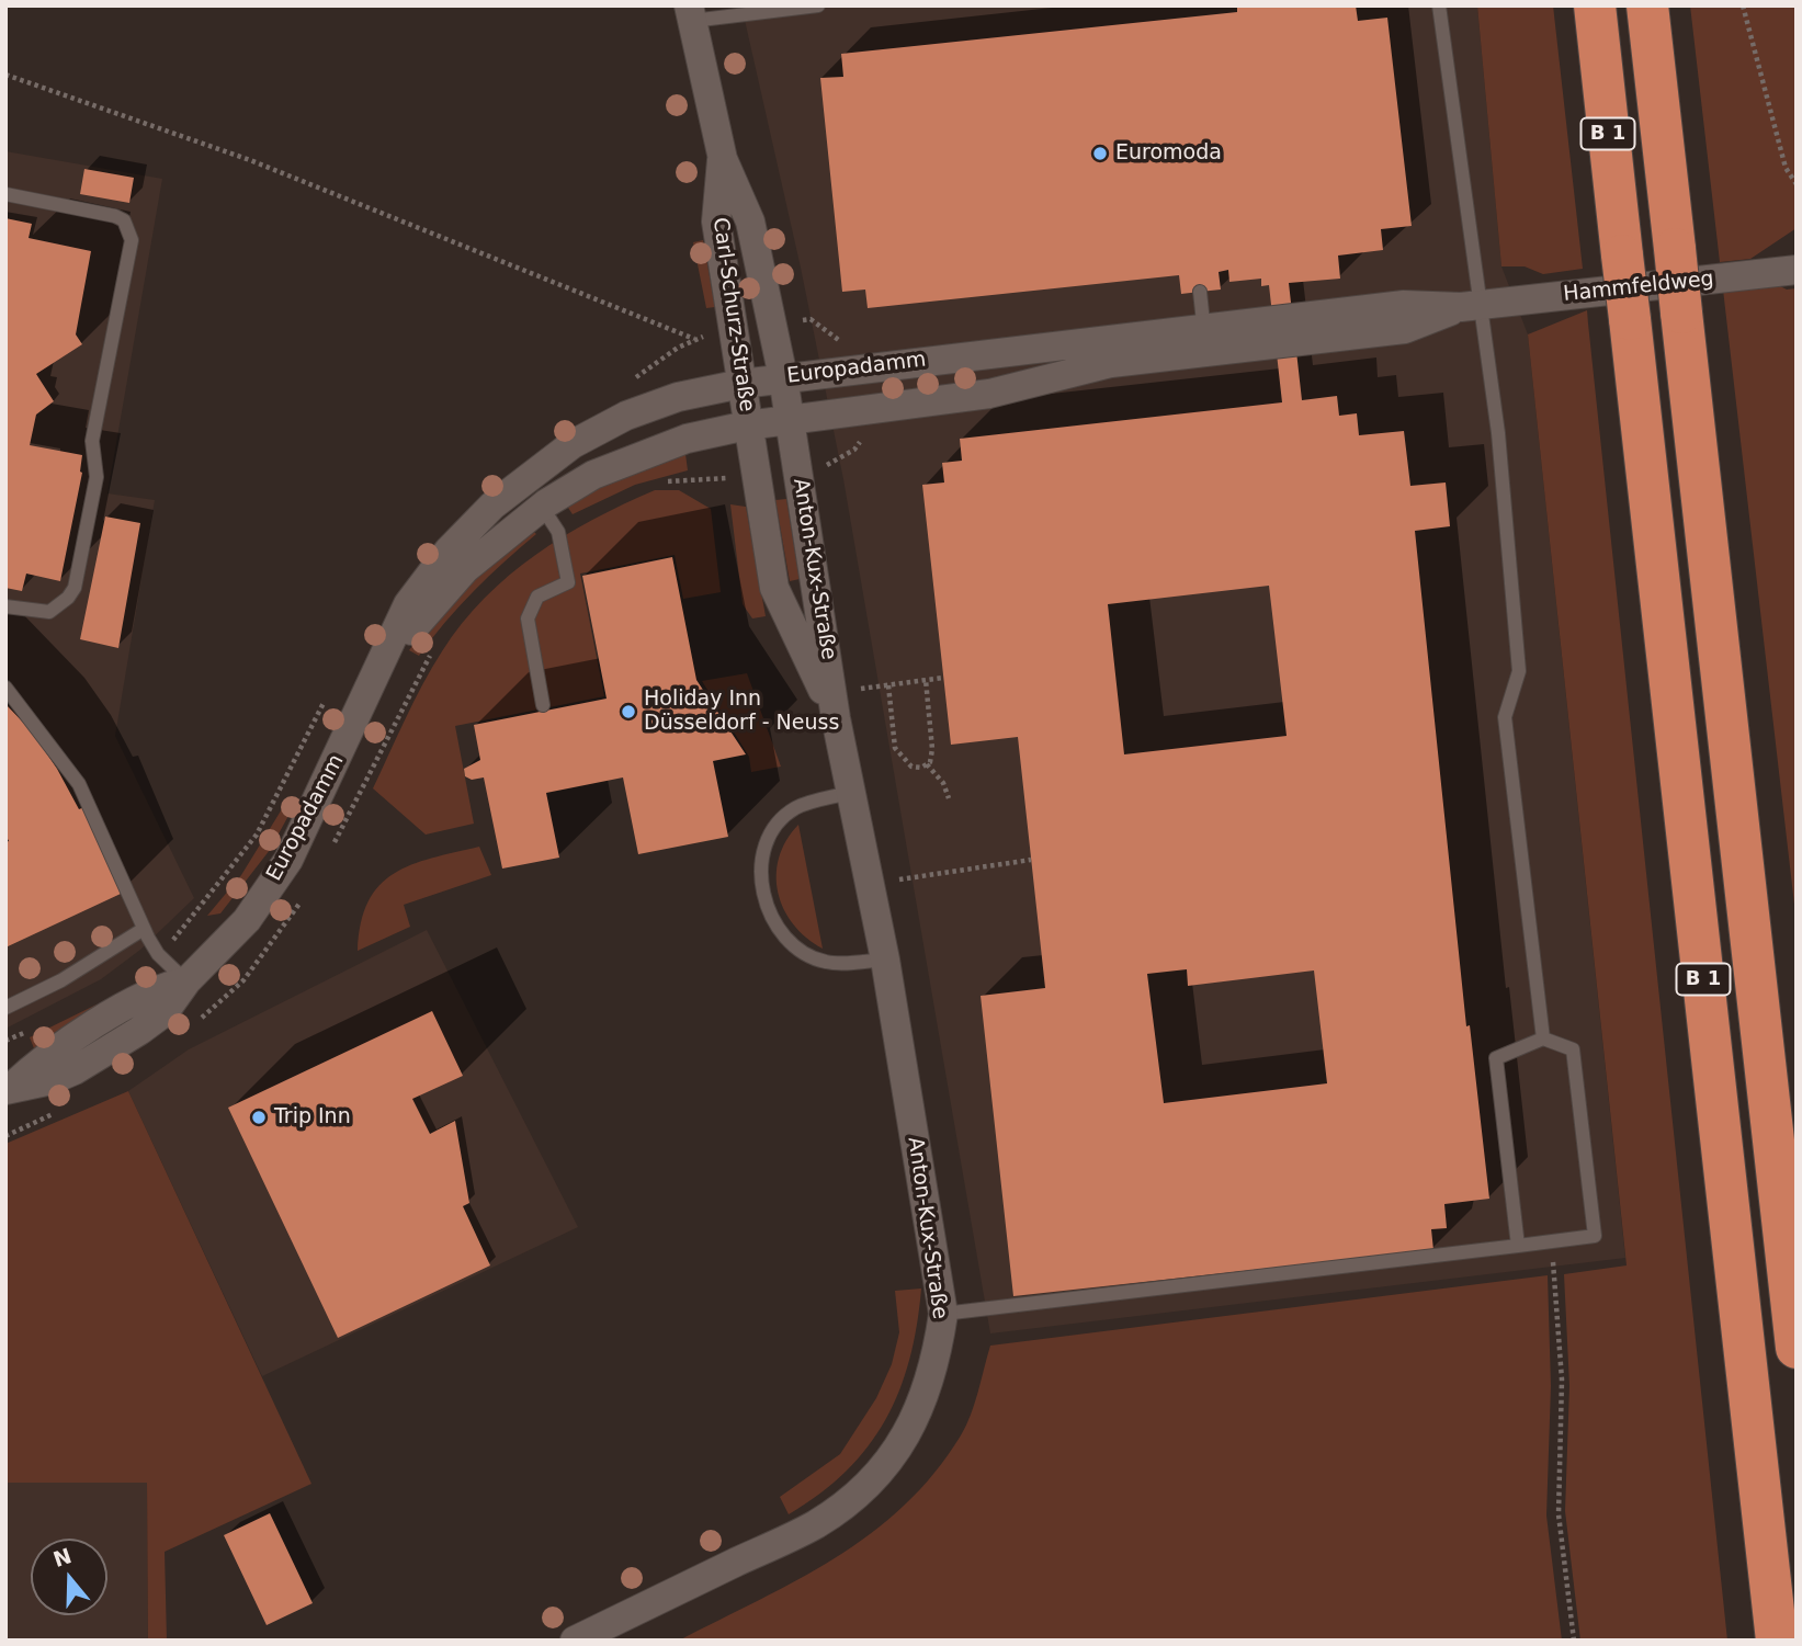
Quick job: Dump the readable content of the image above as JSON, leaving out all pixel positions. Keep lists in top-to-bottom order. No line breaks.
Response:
{"streets":{"highway":["B 1"],"street":["Hammfeldweg","Carl-Schurz-Straße","Europadamm","Anton-Kux-Straße"]},"crossings":[["Hammfeldweg","Europadamm"],["Carl-Schurz-Straße","Europadamm"],["Carl-Schurz-Straße","Anton-Kux-Straße"],["Europadamm","Anton-Kux-Straße"]],"places":["Euromoda","Holiday Inn Düsseldorf - Neuss","Trip Inn"],"north":"top"}
